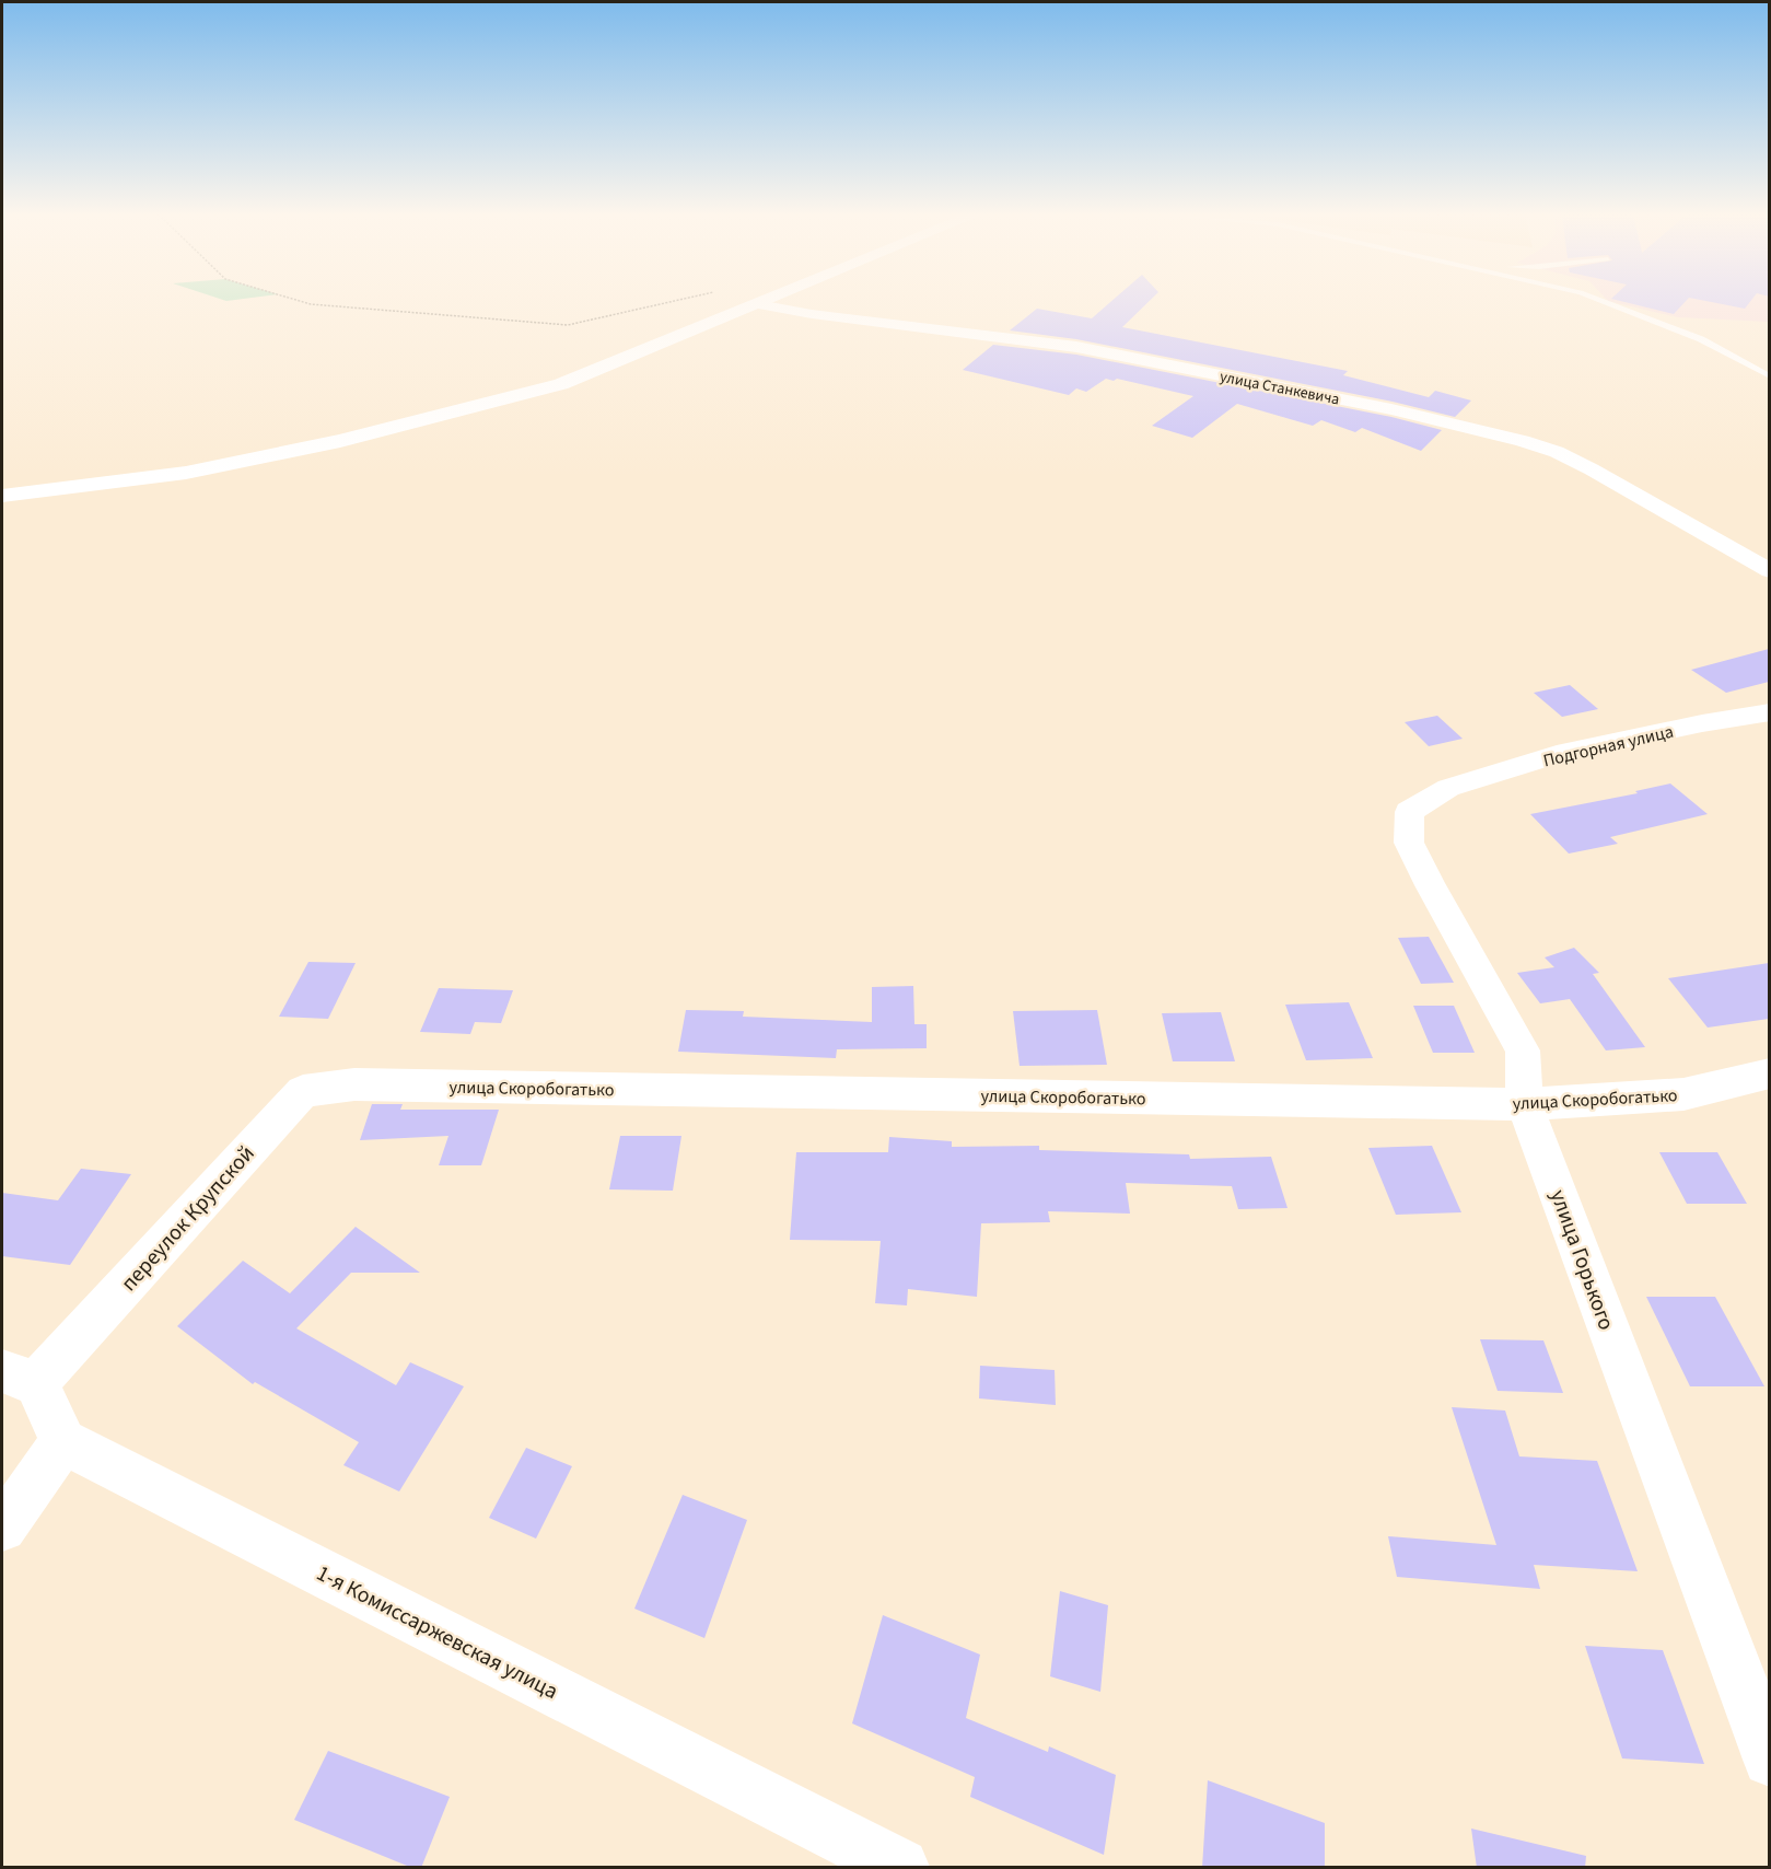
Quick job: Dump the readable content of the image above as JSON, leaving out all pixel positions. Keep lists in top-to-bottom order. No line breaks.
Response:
{"streets":{"street":["улица Станкевича","Подгорная улица","улица Скоробогатько","переулок Крупской","улица Горького","1-я Комиссаржевская улица"]},"crossings":[["Подгорная улица","улица Горького"],["улица Скоробогатько","переулок Крупской"],["улица Скоробогатько","улица Горького"]]}
